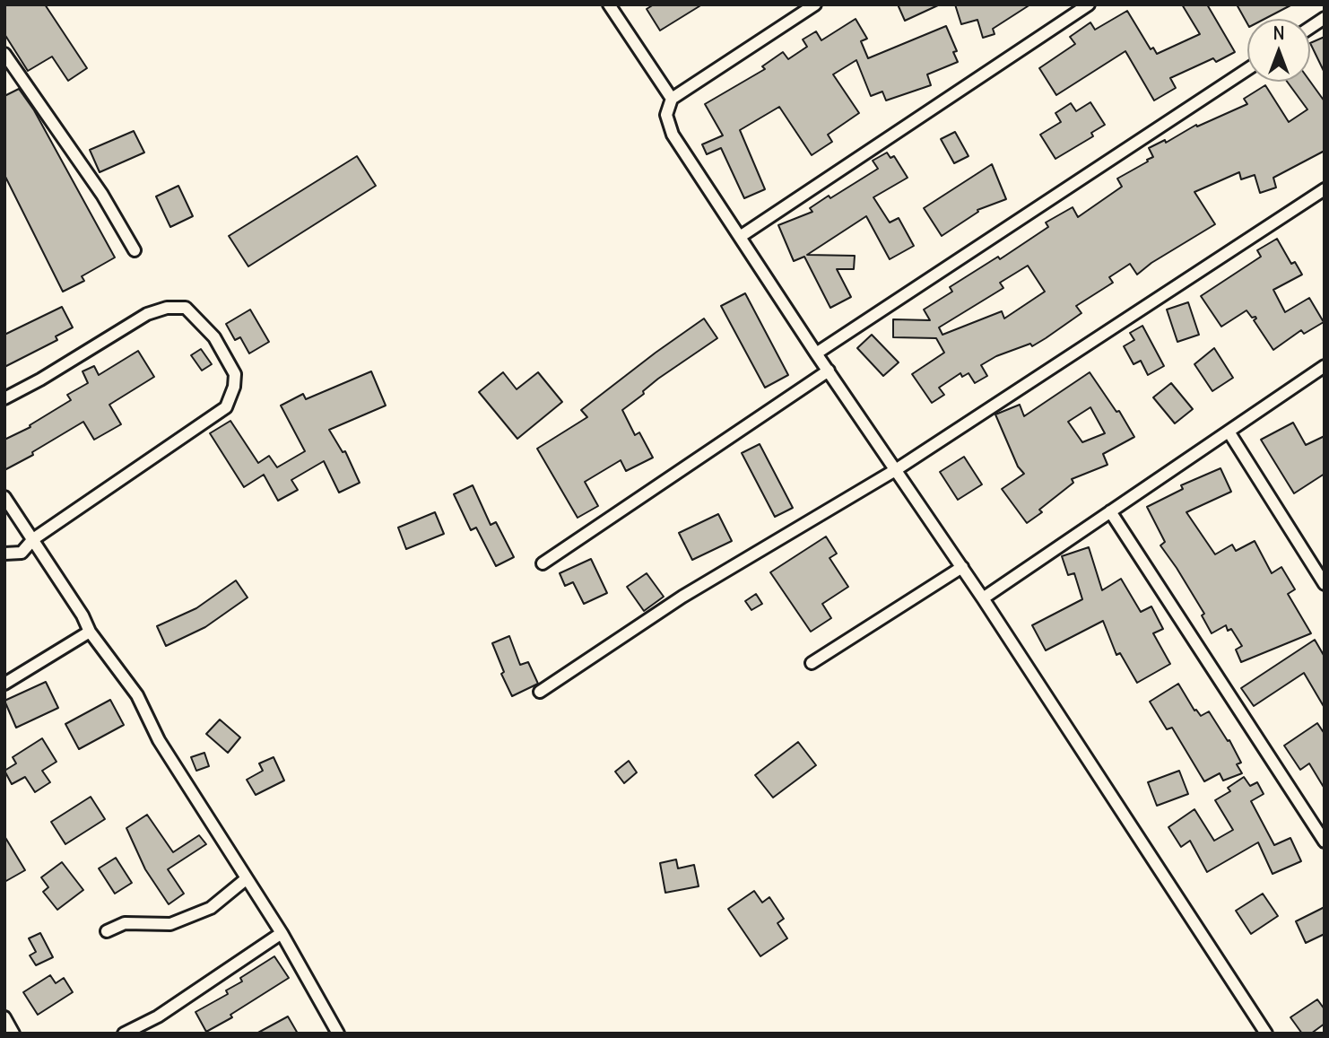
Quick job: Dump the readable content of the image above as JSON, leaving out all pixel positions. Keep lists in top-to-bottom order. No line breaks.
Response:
{"north":"top"}
